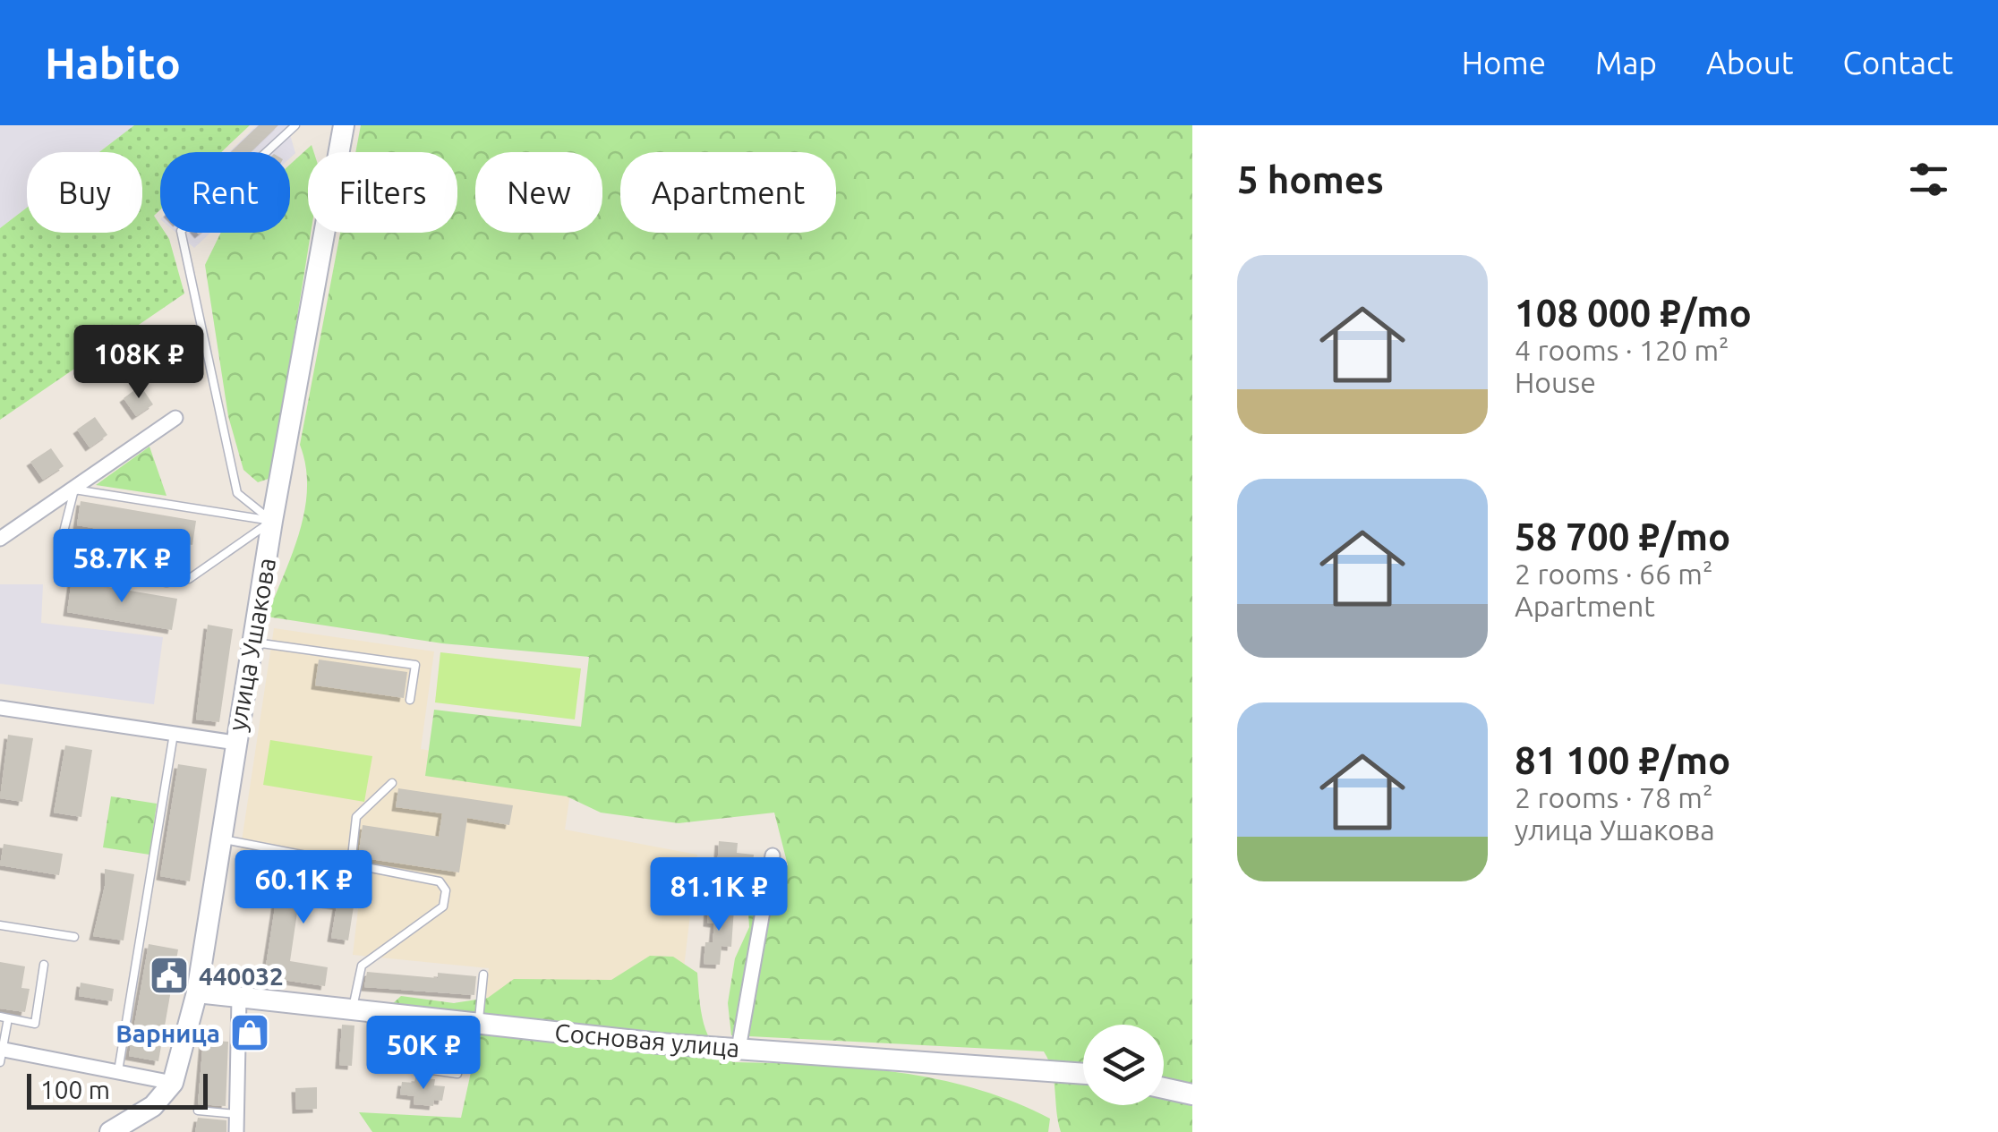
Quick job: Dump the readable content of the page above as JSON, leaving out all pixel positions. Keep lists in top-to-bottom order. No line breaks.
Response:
{"streets":{"main road":["улица Ушакова","Сосновая улица"]},"crossings":[["улица Ушакова","Сосновая улица"]],"places":{"public building":["440032"],"shop":["Варница"]},"scale_bar":"100 m","page":{"header":"Habito","nav":["Home","Map","About","Contact"],"heading":"5 homes","chip":["Buy","Rent","Filters","New","Apartment"],"list":[{"name":"108 000 ₽/mo","note":"4 rooms · 120 m² · House"},{"name":"58 700 ₽/mo","note":"2 rooms · 66 m² · Apartment"},{"name":"81 100 ₽/mo","note":"2 rooms · 78 m² · улица Ушакова"}],"price":["108K ₽","58.7K ₽","60.1K ₽","81.1K ₽","50K ₽"],"scale":"100 m"}}
